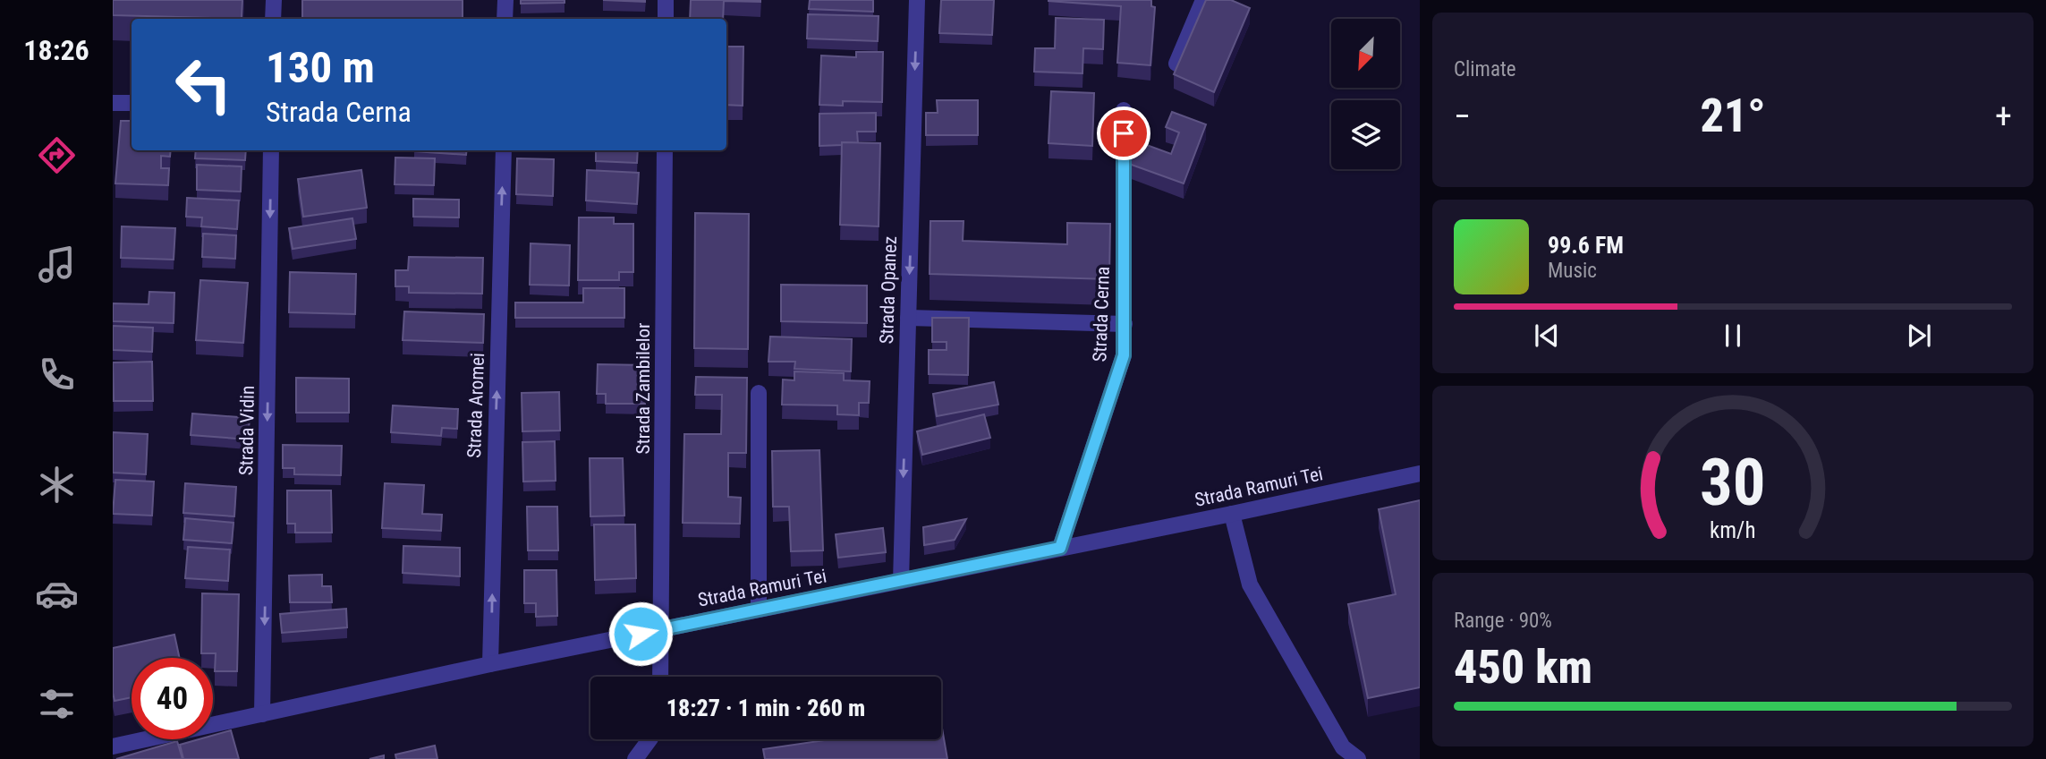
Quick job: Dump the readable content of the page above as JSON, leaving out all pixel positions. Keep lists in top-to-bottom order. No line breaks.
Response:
{"streets":{"street":["Strada Opanez","Strada Cerna","Strada Zambilelor","Strada Aromei","Strada Vidin","Strada Ramuri Tei"]},"crossings":[["Strada Opanez","Strada Ramuri Tei"],["Strada Cerna","Strada Ramuri Tei"],["Strada Zambilelor","Strada Ramuri Tei"],["Strada Aromei","Strada Ramuri Tei"],["Strada Vidin","Strada Ramuri Tei"]],"one_way":["Strada Opanez","Strada Aromei","Strada Vidin"],"north":"bottom left","page":{"tabs":"18:26","tile":["Climate",["Range · 90%","450 km"]],"turn":["130 m","Strada Cerna"],"heat":["−","21°","+"],"song":["99.6 FM","Music"],"limit":"40","trip":"18:27 · 1 min · 260 m","gauge":["30","km/h"]}}
